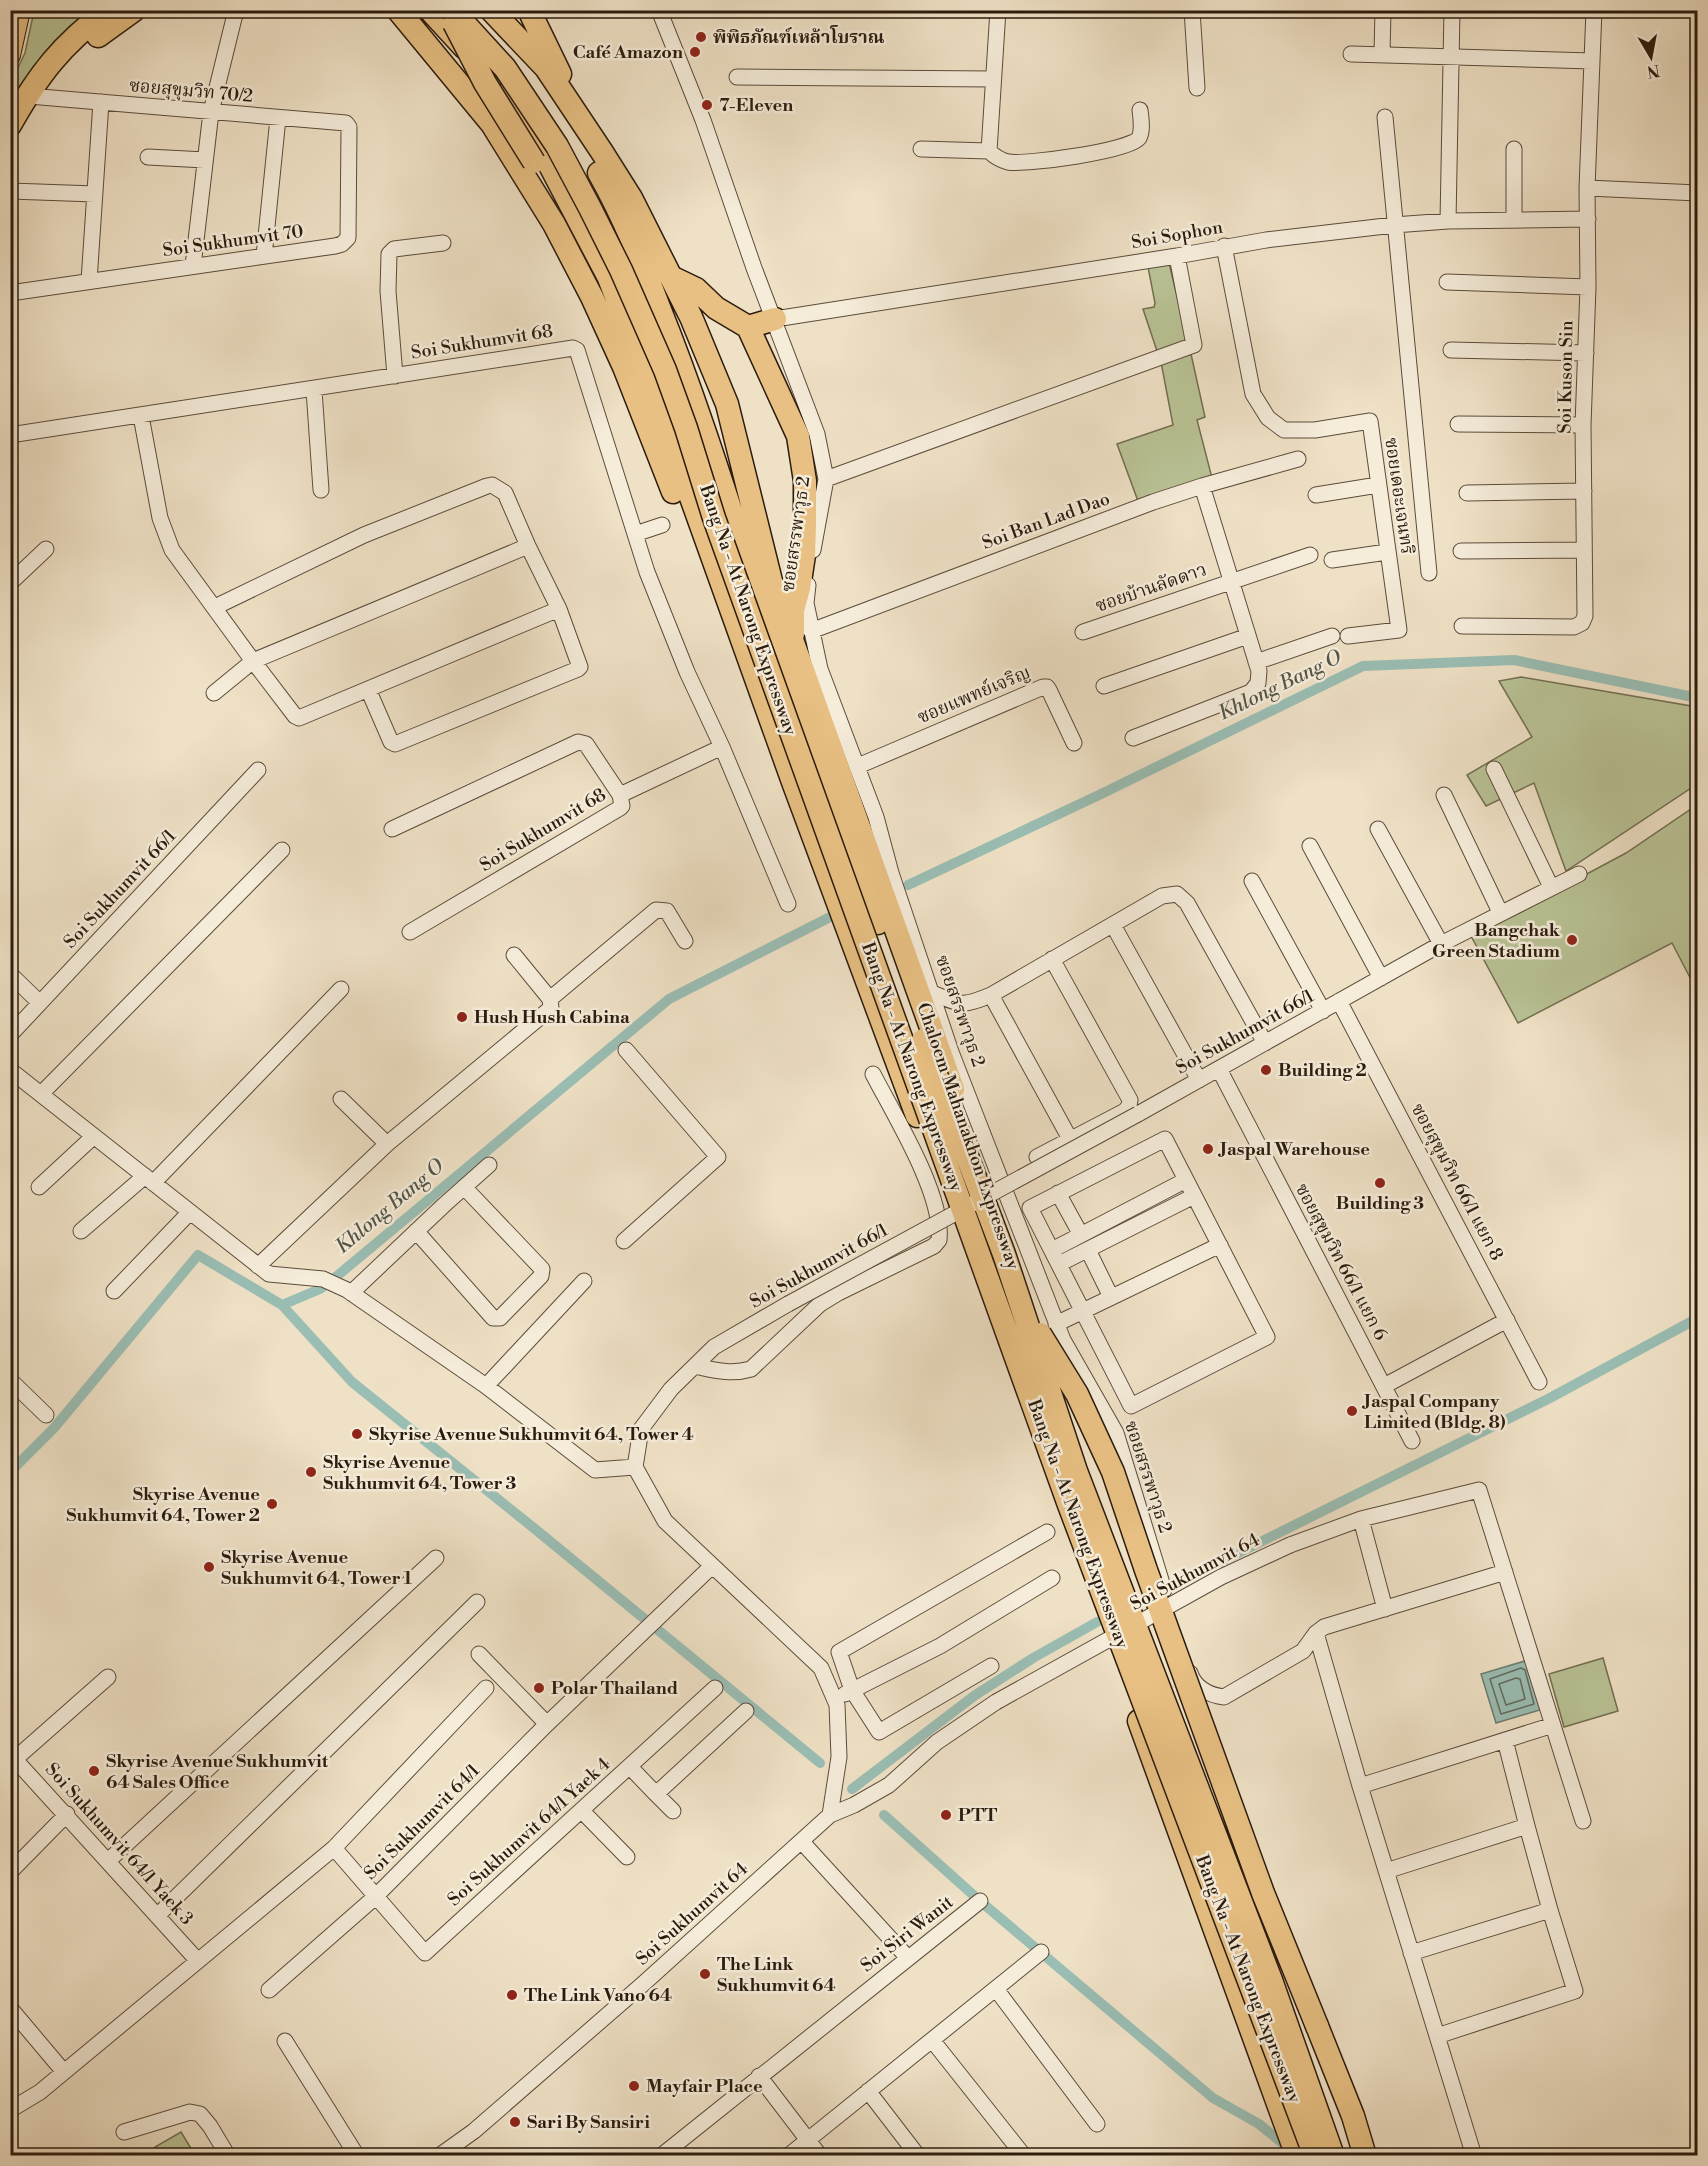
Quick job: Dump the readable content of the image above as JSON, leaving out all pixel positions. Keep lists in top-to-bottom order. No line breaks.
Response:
{"streets":{"highway":["Bang Na - At Narong Expressway","Chaloem Mahanakhon Expressway"],"street":["ซอยสุขุมวิท 70/2","Soi Sophon","Soi Sukhumvit 70","Soi Sukhumvit 68","Soi Kuson Sin","ซอยเดอะเจนทริ","Soi Ban Lad Dao","ซอยสรรพาวุธ 2","ซอยบ้านลัดดาว","ซอยแพทย์เจริญ","Soi Sukhumvit 66/1","ซอยสุขุมวิท 66/1 แยก 8","ซอยสุขุมวิท 66/1 แยก 6","Soi Sukhumvit 64","Soi Sukhumvit 64/1","Soi Sukhumvit 64/1 Yaek 4","Soi Sukhumvit 64/1 Yaek 3","Soi Siri Wanit"]},"crossings":[["ซอยสุขุมวิท 70/2","Soi Sukhumvit 70"],["Soi Sophon","Soi Kuson Sin"],["Soi Sophon","ซอยเดอะเจนทริ"],["Soi Sophon","ซอยสรรพาวุธ 2"],["Soi Ban Lad Dao","ซอยสรรพาวุธ 2"],["Soi Ban Lad Dao","ซอยบ้านลัดดาว"],["ซอยสรรพาวุธ 2","ซอยแพทย์เจริญ"],["ซอยสรรพาวุธ 2","Soi Sukhumvit 64"],["Soi Sukhumvit 66/1","ซอยสุขุมวิท 66/1 แยก 8"],["Soi Sukhumvit 66/1","ซอยสุขุมวิท 66/1 แยก 6"],["Soi Sukhumvit 64/1","Soi Sukhumvit 64/1 Yaek 4"]],"water":["Khlong Bang O"],"places":["พิพิธภัณฑ์เหล้าโบราณ","Café Amazon","7-Eleven","Bangchak Green Stadium","Hush Hush Cabina","Building 2","Jaspal Warehouse","Building 3","Jaspal Company Limited (Bldg. 8)","Skyrise Avenue Sukhumvit 64, Tower 4","Skyrise Avenue Sukhumvit 64, Tower 3","Skyrise Avenue Sukhumvit 64, Tower 2","Skyrise Avenue Sukhumvit 64, Tower 1","Polar Thailand","Skyrise Avenue Sukhumvit 64 Sales Office","PTT","The Link Sukhumvit 64","The Link Vano 64","Mayfair Place","Sari By Sansiri"],"north":"bottom"}
